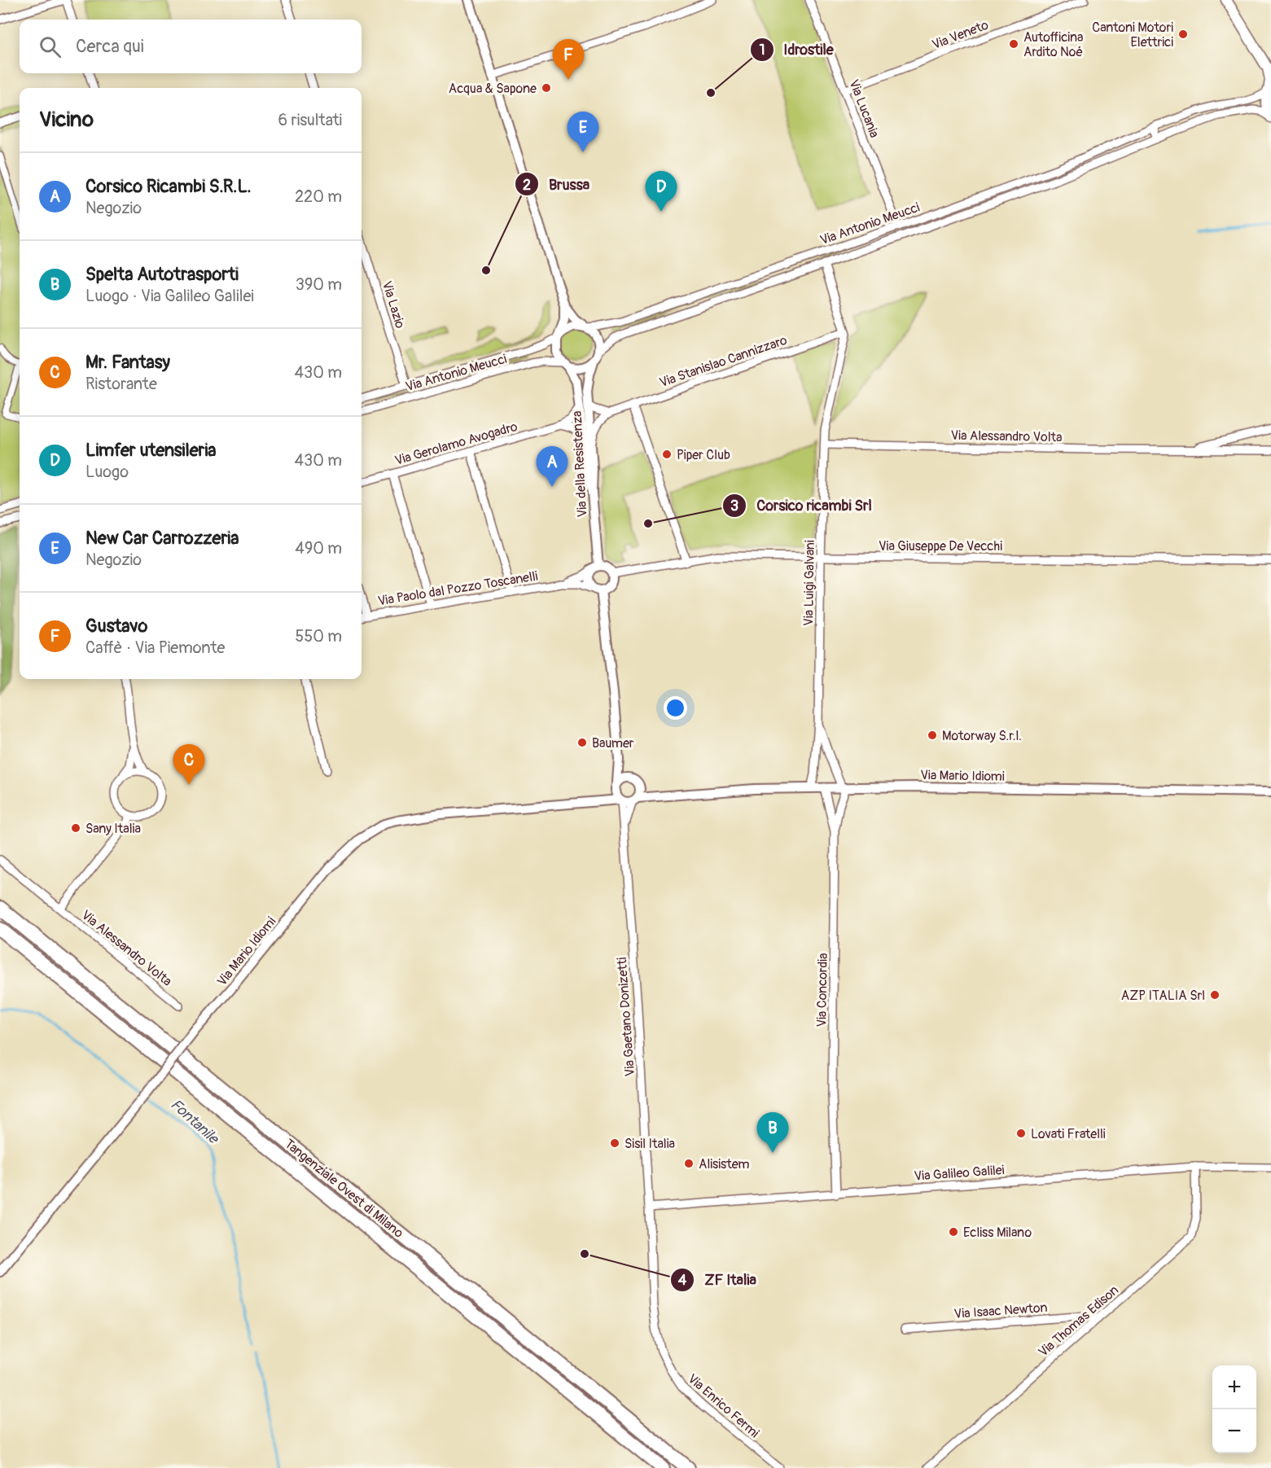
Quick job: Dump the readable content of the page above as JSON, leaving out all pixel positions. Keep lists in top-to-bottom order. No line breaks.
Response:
{"streets":{"highway":["Tangenziale Ovest di Milano"],"street":["Via Veneto","Via Lucania","Via Antonio Meucci","Via Lazio","Via Stanislao Cannizzaro","Via Alessandro Volta","Via Gerolamo Avogadro","Via della Resistenza","Via Giuseppe De Vecchi","Via Luigi Galvani","Via Paolo dal Pozzo Toscanelli","Via Mario Idiomi","Via Concordia","Via Gaetano Donizetti","Via Galileo Galilei","Via Isaac Newton","Via Thomas Edison","Via Enrico Fermi"]},"crossings":[["Via Veneto","Via Lucania"],["Via Lucania","Via Antonio Meucci"],["Via Antonio Meucci","Via Lazio"],["Via Antonio Meucci","Via della Resistenza"],["Via Stanislao Cannizzaro","Via Luigi Galvani"],["Via Alessandro Volta","Via Luigi Galvani"],["Via Gerolamo Avogadro","Via della Resistenza"],["Via della Resistenza","Via Giuseppe De Vecchi"],["Via della Resistenza","Via Paolo dal Pozzo Toscanelli"],["Via Giuseppe De Vecchi","Via Luigi Galvani"],["Via Giuseppe De Vecchi","Via Paolo dal Pozzo Toscanelli"],["Via Luigi Galvani","Via Mario Idiomi"],["Via Mario Idiomi","Via Concordia"],["Via Mario Idiomi","Via Gaetano Donizetti"],["Via Concordia","Via Galileo Galilei"],["Via Gaetano Donizetti","Via Galileo Galilei"],["Via Gaetano Donizetti","Via Enrico Fermi"],["Via Galileo Galilei","Via Thomas Edison"],["Via Galileo Galilei","Via Enrico Fermi"],["Via Isaac Newton","Via Thomas Edison"]],"water":["Fontanile"],"places":["Cantoni Motori Elettrici","Autofficina Ardito Noé","Acqua & Sapone","Idrostile","Brussa","Piper Club","Corsico ricambi Srl","Motorway S.r.l.","Baumer","Sany Italia","AZP ITALIA Srl","Lovati Fratelli","Sisil Italia","Alisistem","Ecliss Milano","ZF Italia"],"page":{"search":"Cerca qui","pins":["F","E","D","A","C","B"],"heading":["Vicino","6 risultati"],"list":[{"mark":"A","name":"Corsico Ricambi S.R.L.","note":"Negozio","value":"220 m"},{"mark":"B","name":"Spelta Autotrasporti","note":"Luogo · Via Galileo Galilei","value":"390 m"},{"mark":"C","name":"Mr. Fantasy","note":"Ristorante","value":"430 m"},{"mark":"D","name":"Limfer utensileria","note":"Luogo","value":"430 m"},{"mark":"E","name":"New Car Carrozzeria","note":"Negozio","value":"490 m"},{"mark":"F","name":"Gustavo","note":"Caffè · Via Piemonte","value":"550 m"}],"map_buttons":["+","−"]}}
